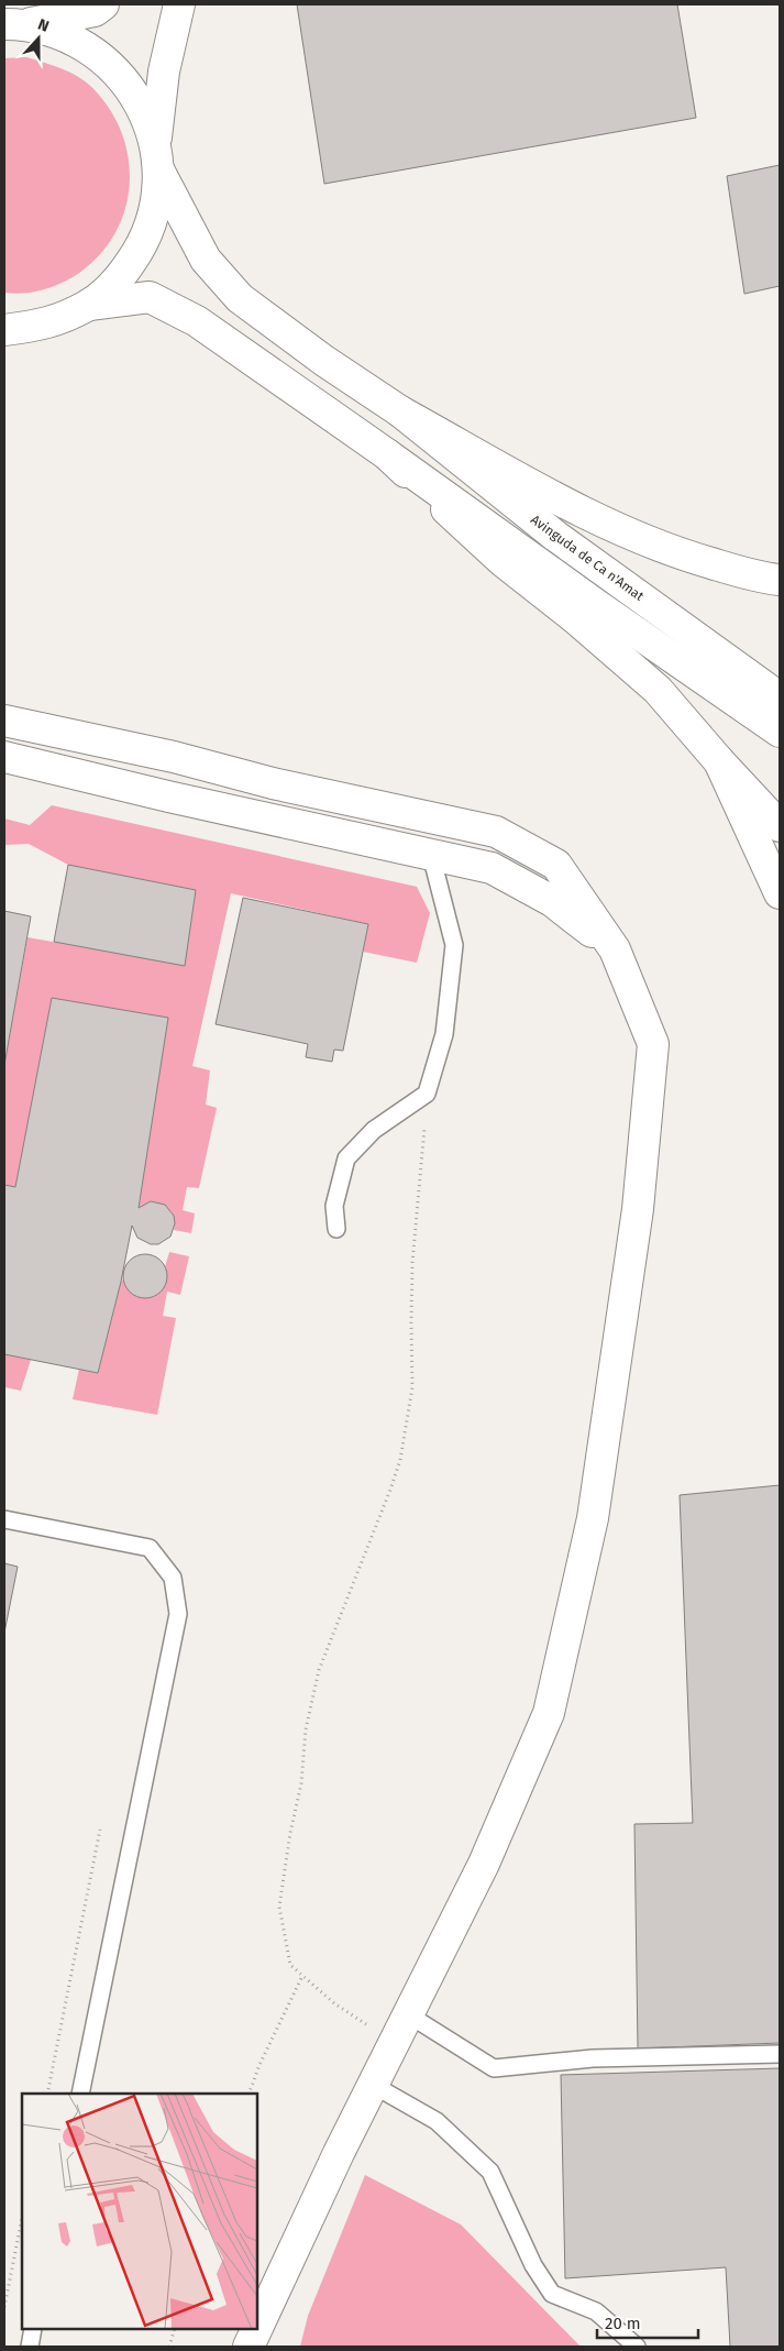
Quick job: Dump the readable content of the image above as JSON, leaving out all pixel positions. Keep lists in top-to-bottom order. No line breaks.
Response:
{"streets":{"main road":["Avinguda de Ca n'Amat"]},"scale_bar":"20 m","north":"top"}
